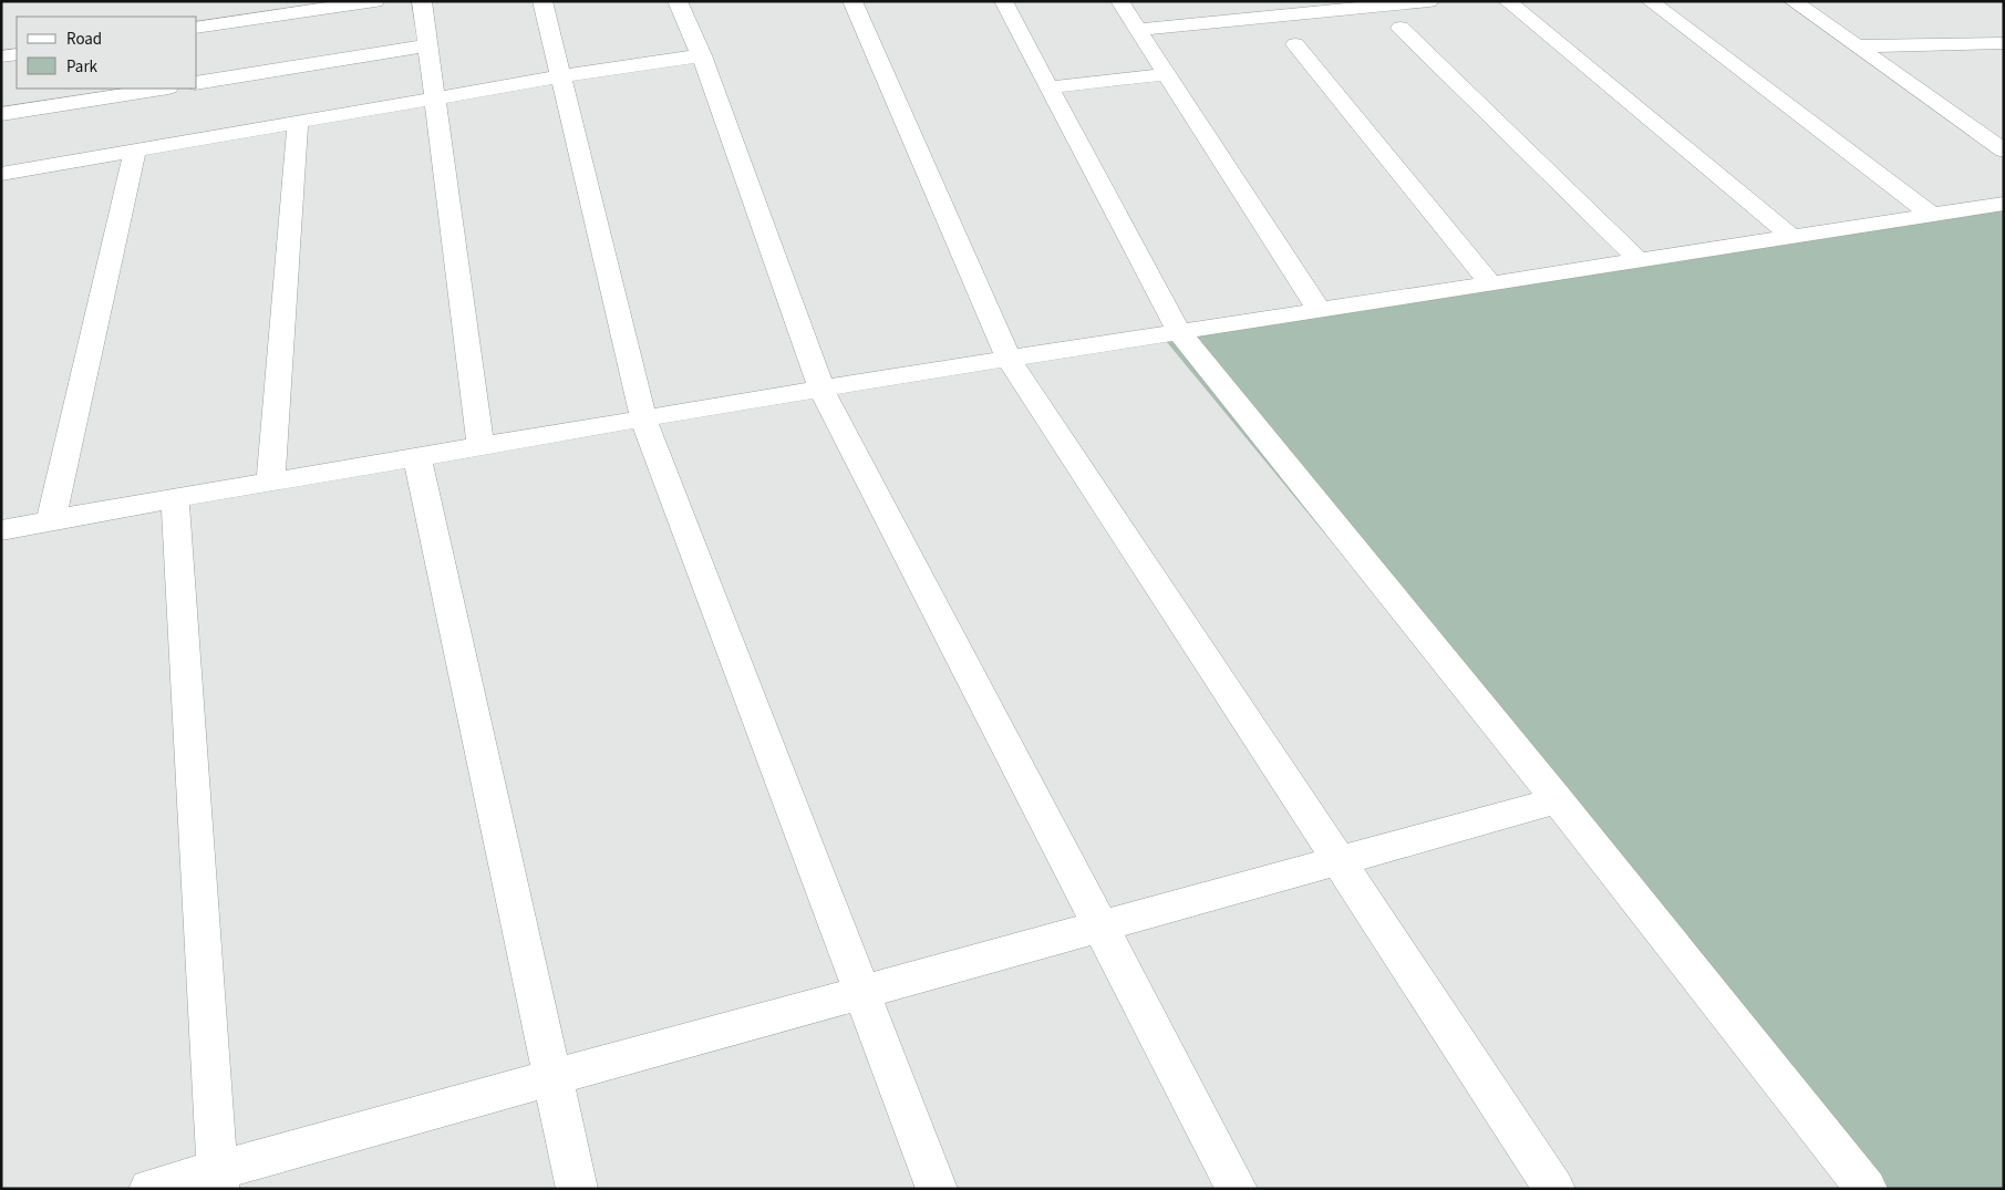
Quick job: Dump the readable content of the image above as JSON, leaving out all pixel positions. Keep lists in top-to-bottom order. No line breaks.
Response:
{"legend":["Road","Park"]}
